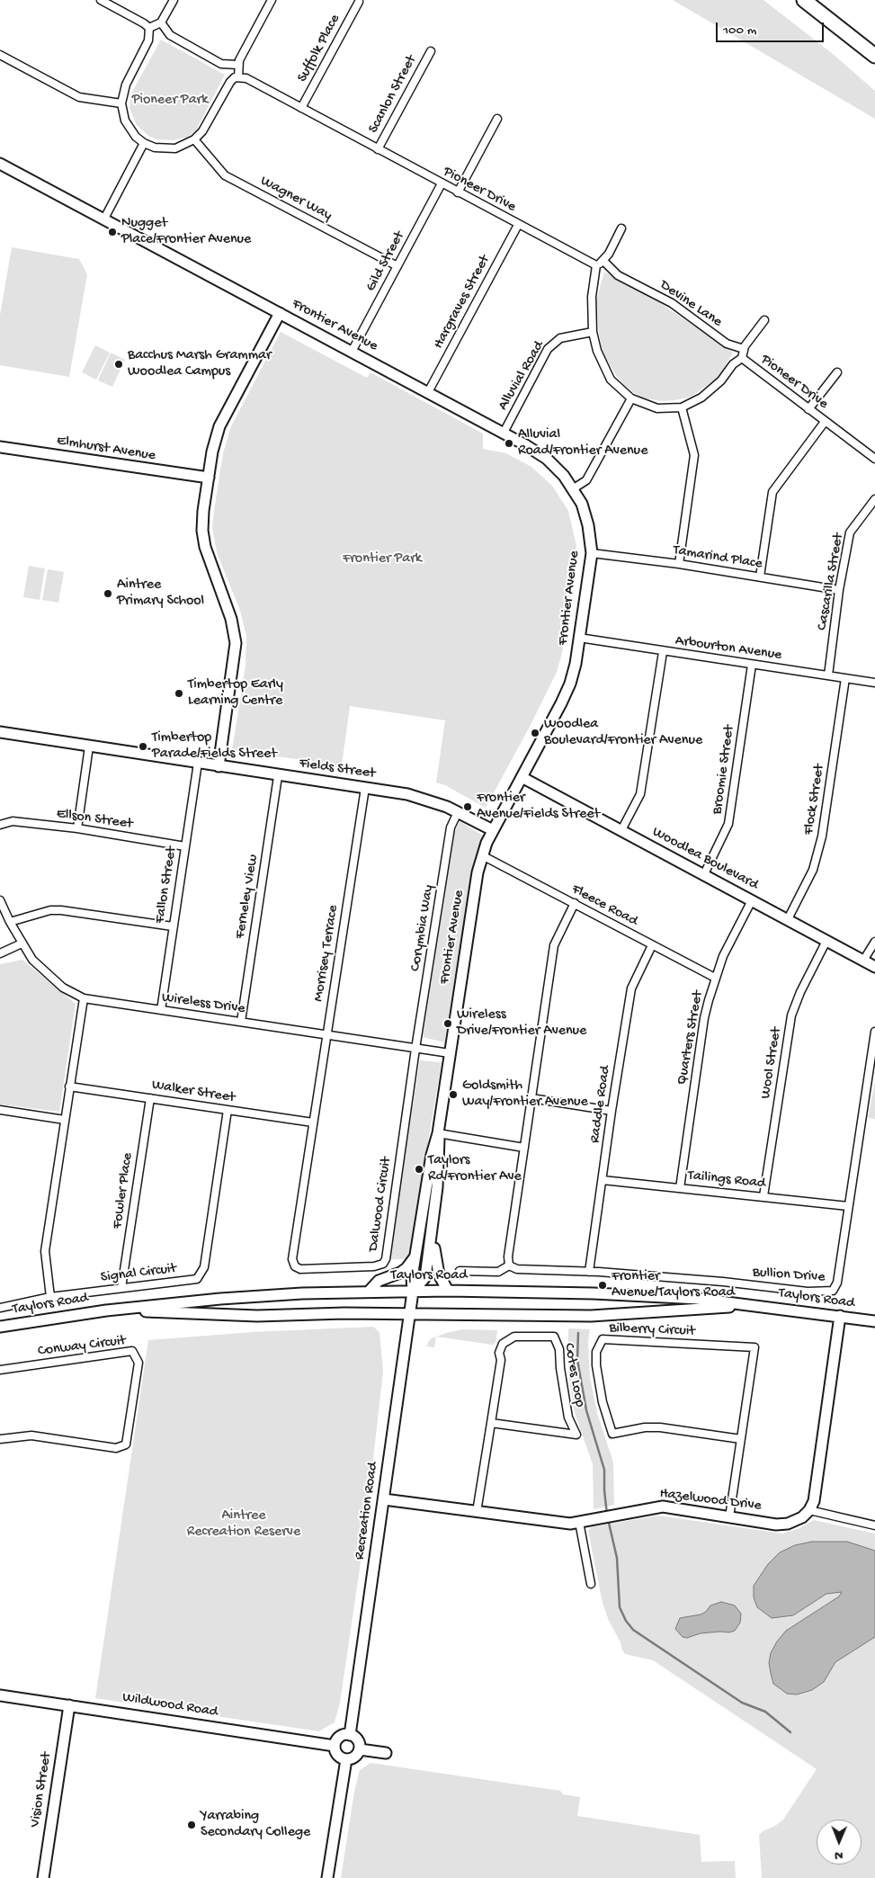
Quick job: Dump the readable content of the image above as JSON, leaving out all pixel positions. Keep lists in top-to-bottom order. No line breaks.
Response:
{"streets":{"street":["Suffolk Place","Scanlon Street","Pioneer Drive","Wagner Way","Gild Street","Hargraves Street","Devine Lane","Frontier Avenue","Alluvial Road","Elmhurst Avenue","Tamarind Place","Cascarilla Street","Arbourton Avenue","Fields Street","Broomie Street","Flock Street","Ellson Street","Woodlea Boulevard","Fallon Street","Ferneley View","Fleece Road","Corymbia Way","Morrisey Terrace","Wireless Drive","Quarters Street","Wool Street","Walker Street","Raddle Road","Tailings Road","Fowler Place","Dalwood Circuit","Signal Circuit","Bullion Drive","Taylors Road","Bilberry Circuit","Conway Circuit","Cotes Loop","Hazelwood Drive","Recreation Road","Wildwood Road","Vision Street"]},"crossings":[["Suffolk Place","Pioneer Drive"],["Scanlon Street","Pioneer Drive"],["Pioneer Drive","Gild Street"],["Pioneer Drive","Hargraves Street"],["Pioneer Drive","Alluvial Road"],["Wagner Way","Gild Street"],["Gild Street","Frontier Avenue"],["Hargraves Street","Frontier Avenue"],["Frontier Avenue","Alluvial Road"],["Frontier Avenue","Tamarind Place"],["Frontier Avenue","Arbourton Avenue"],["Frontier Avenue","Fields Street"],["Frontier Avenue","Woodlea Boulevard"],["Frontier Avenue","Fleece Road"],["Frontier Avenue","Wireless Drive"],["Frontier Avenue","Taylors Road"],["Frontier Avenue","Recreation Road"],["Tamarind Place","Cascarilla Street"],["Cascarilla Street","Arbourton Avenue"],["Arbourton Avenue","Broomie Street"],["Arbourton Avenue","Flock Street"],["Fields Street","Fallon Street"],["Fields Street","Ferneley View"],["Fields Street","Corymbia Way"],["Fields Street","Morrisey Terrace"],["Broomie Street","Woodlea Boulevard"],["Flock Street","Woodlea Boulevard"],["Ellson Street","Fallon Street"],["Woodlea Boulevard","Quarters Street"],["Woodlea Boulevard","Wool Street"],["Fallon Street","Wireless Drive"],["Ferneley View","Wireless Drive"],["Fleece Road","Quarters Street"],["Fleece Road","Raddle Road"],["Corymbia Way","Wireless Drive"],["Corymbia Way","Dalwood Circuit"],["Morrisey Terrace","Wireless Drive"],["Morrisey Terrace","Walker Street"],["Morrisey Terrace","Dalwood Circuit"],["Wireless Drive","Dalwood Circuit"],["Quarters Street","Tailings Road"],["Wool Street","Tailings Road"],["Walker Street","Fowler Place"],["Walker Street","Dalwood Circuit"],["Walker Street","Signal Circuit"],["Raddle Road","Tailings Road"],["Raddle Road","Bullion Drive"],["Tailings Road","Bullion Drive"],["Fowler Place","Signal Circuit"],["Taylors Road","Recreation Road"],["Bilberry Circuit","Hazelwood Drive"],["Cotes Loop","Hazelwood Drive"],["Hazelwood Drive","Recreation Road"],["Recreation Road","Wildwood Road"],["Wildwood Road","Vision Street"]],"parks":["Pioneer Park","Frontier Park","Aintree Recreation Reserve"],"places":["Nugget Place/Frontier Avenue","Bacchus Marsh Grammar Woodlea Campus","Alluvial Road/Frontier Avenue","Aintree Primary School","Timbertop Early Learning Centre","Woodlea Boulevard/Frontier Avenue","Timbertop Parade/Fields Street","Frontier Avenue/Fields Street","Wireless Drive/Frontier Avenue","Goldsmith Way/Frontier Avenue","Taylors Rd/Frontier Ave","Frontier Avenue/Taylors Road","Yarrabing Secondary College"],"scale_bar":"100 m","north":"bottom"}
